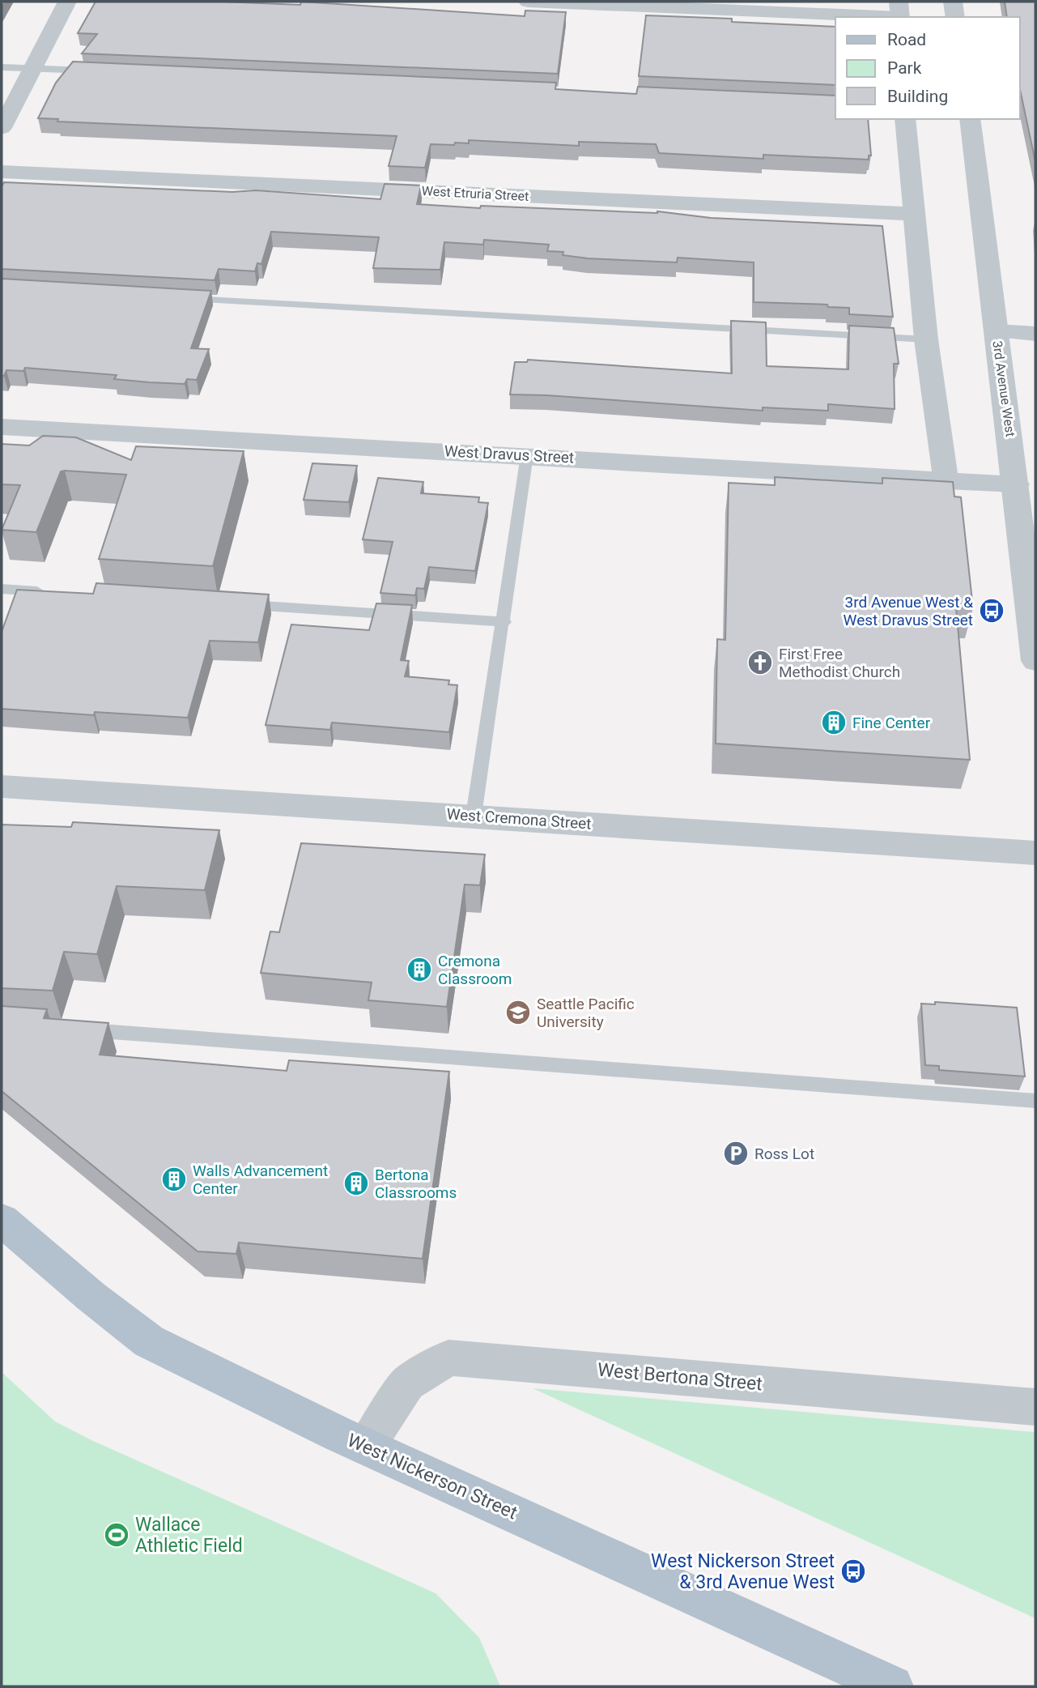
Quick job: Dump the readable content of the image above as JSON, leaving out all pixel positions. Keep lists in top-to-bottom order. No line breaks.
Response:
{"streets":{"main road":["West Nickerson Street"],"street":["West Etruria Street","3rd Avenue West","West Dravus Street","West Cremona Street","West Bertona Street"]},"crossings":[["3rd Avenue West","West Dravus Street"],["West Bertona Street","West Nickerson Street"]],"places":{"bus stop":["3rd Avenue West & West Dravus Street","West Nickerson Street & 3rd Avenue West"],"church":["First Free Methodist Church"],"building":["Fine Center","Cremona Classroom","Walls Advancement Center","Bertona Classrooms"],"school or university":["Seattle Pacific University"],"parking":["Ross Lot"],"sports":["Wallace Athletic Field"]},"legend":["Road","Park","Building"]}
